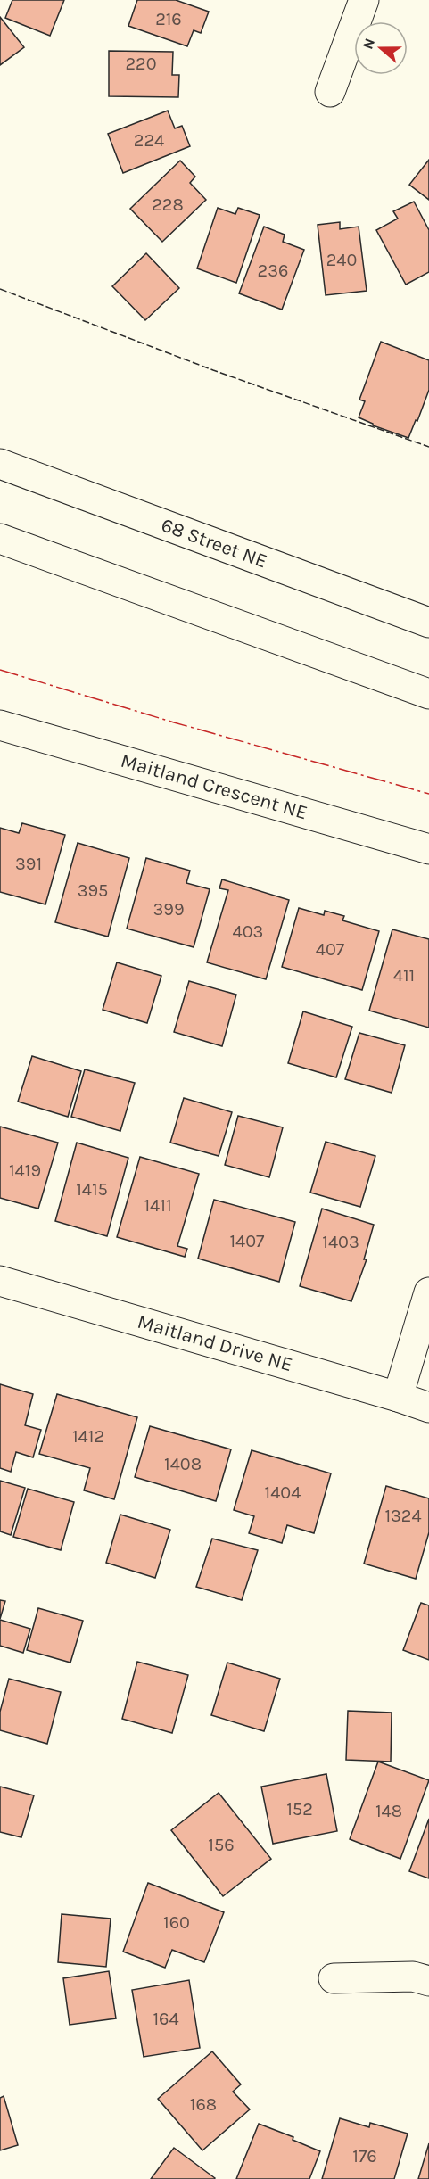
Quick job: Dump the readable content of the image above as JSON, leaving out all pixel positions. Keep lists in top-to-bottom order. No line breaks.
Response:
{"streets":{"street":["68 Street NE","Maitland Crescent NE","Maitland Drive NE"]},"house_numbers":["216","220","224","228","240","236","391","395","399","403","407","411","1419","1415","1411","1407","1403","1412","1408","1404","1324","152","148","156","160","164","168","176"],"north":"left"}
